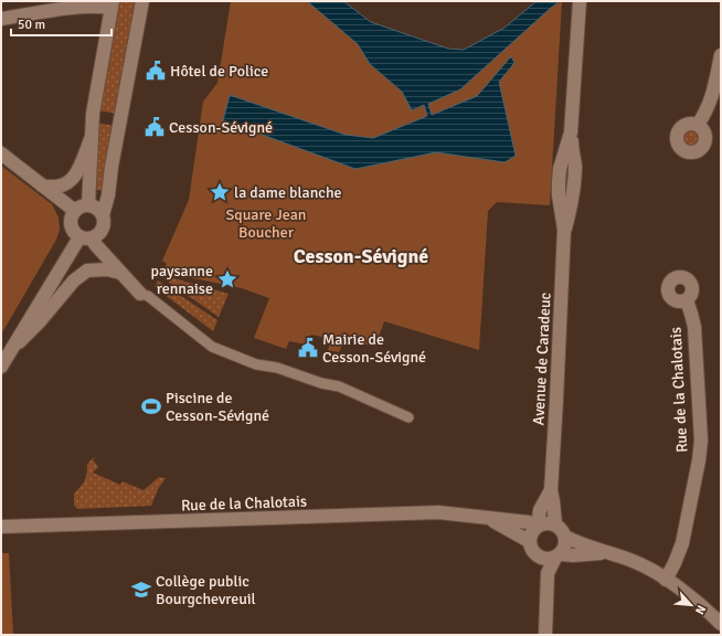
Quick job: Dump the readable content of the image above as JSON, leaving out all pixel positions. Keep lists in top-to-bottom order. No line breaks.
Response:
{"streets":{"main road":["Avenue de Caradeuc","Rue de la Chalotais"]},"crossings":[["Avenue de Caradeuc","Rue de la Chalotais"]],"districts":["Cesson-Sévigné"],"parks":["Square Jean Boucher"],"places":{"public building":["Hôtel de Police","Cesson-Sévigné","Mairie de Cesson-Sévigné"],"place":["la dame blanche","paysanne rennaise"],"sports":["Piscine de Cesson-Sévigné"],"school or university":["Collège public Bourgchevreuil"]},"scale_bar":"50 m","north":"bottom right"}
